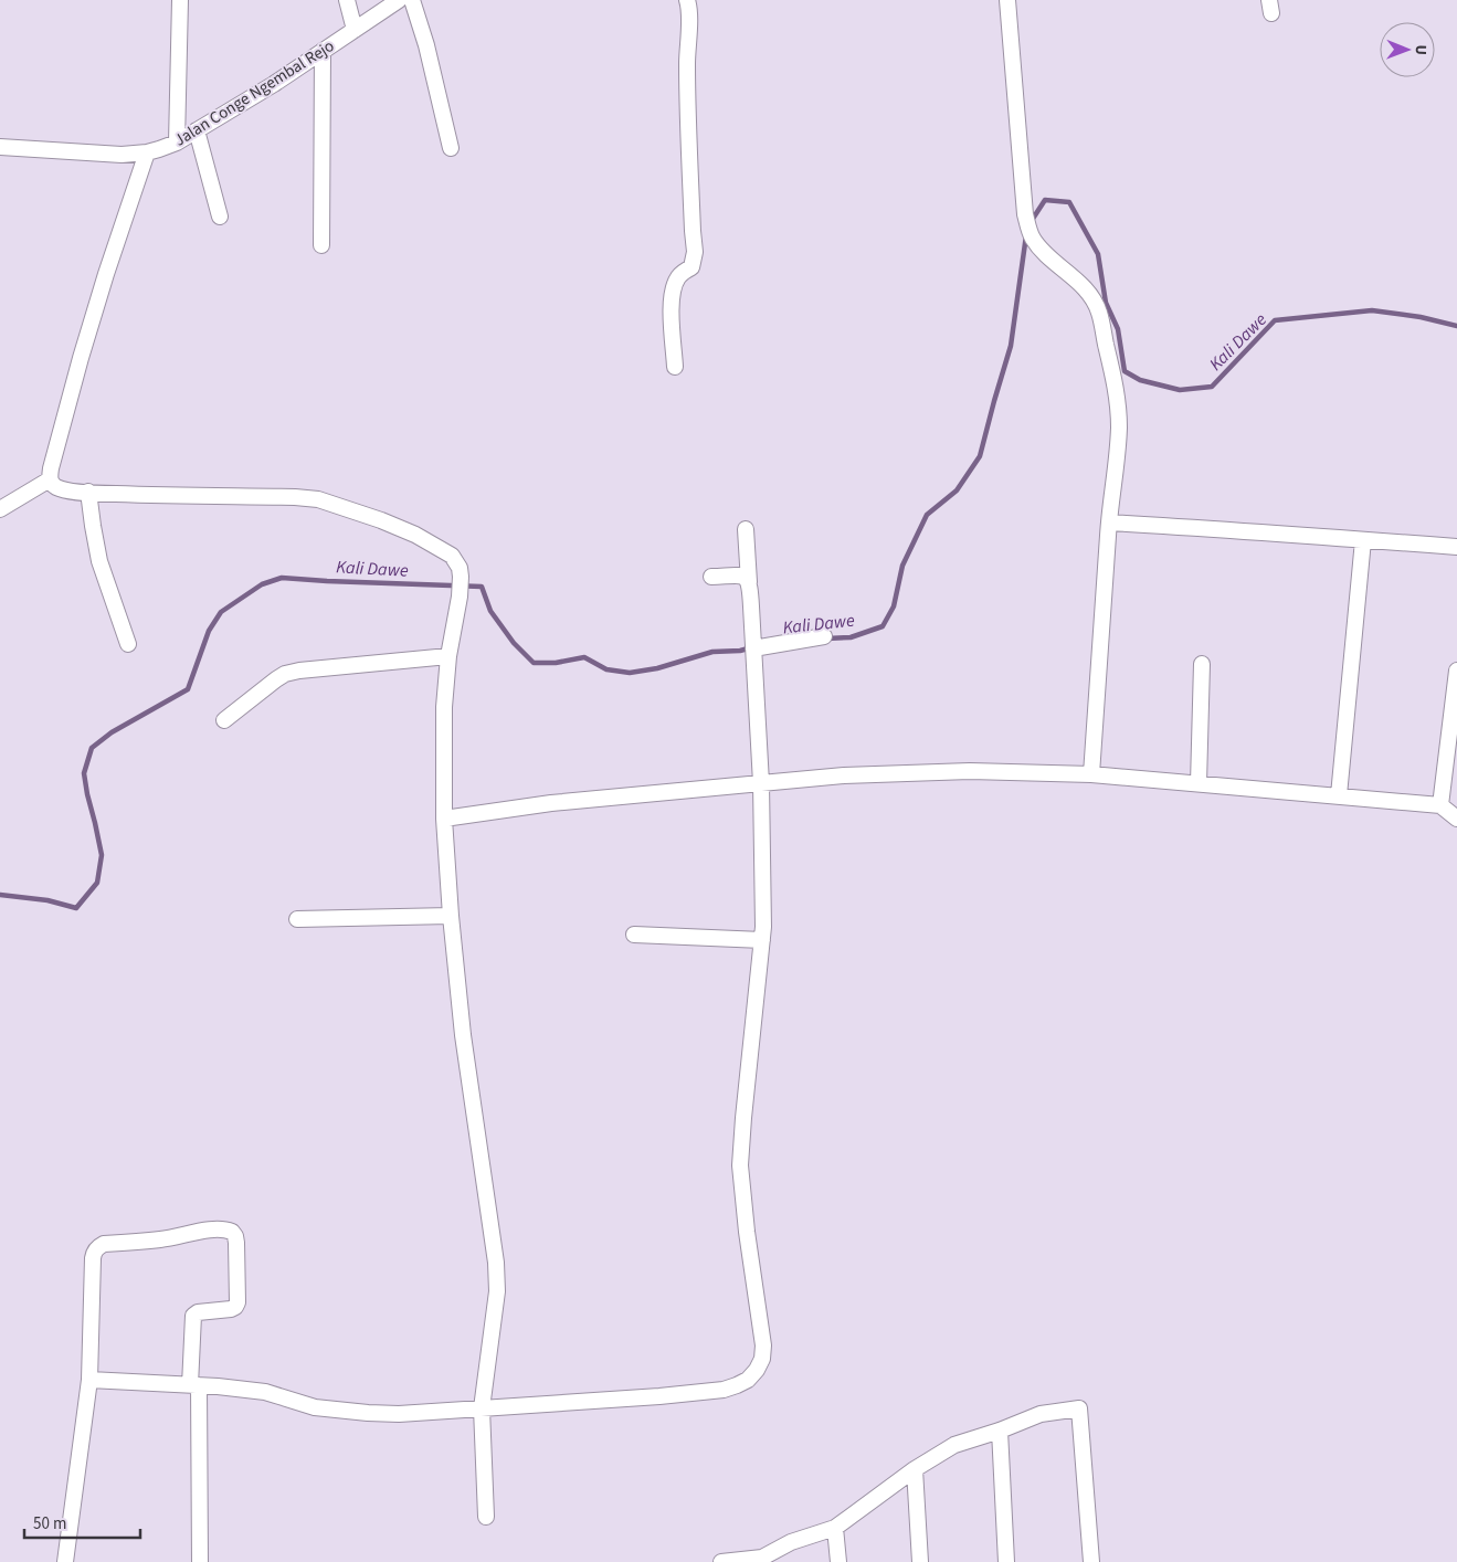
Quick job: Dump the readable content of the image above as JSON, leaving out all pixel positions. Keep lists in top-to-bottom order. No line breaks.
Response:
{"streets":{"street":["Jalan Conge Ngembal Rejo"]},"water":["Kali Dawe"],"scale_bar":"50 m","north":"right"}
